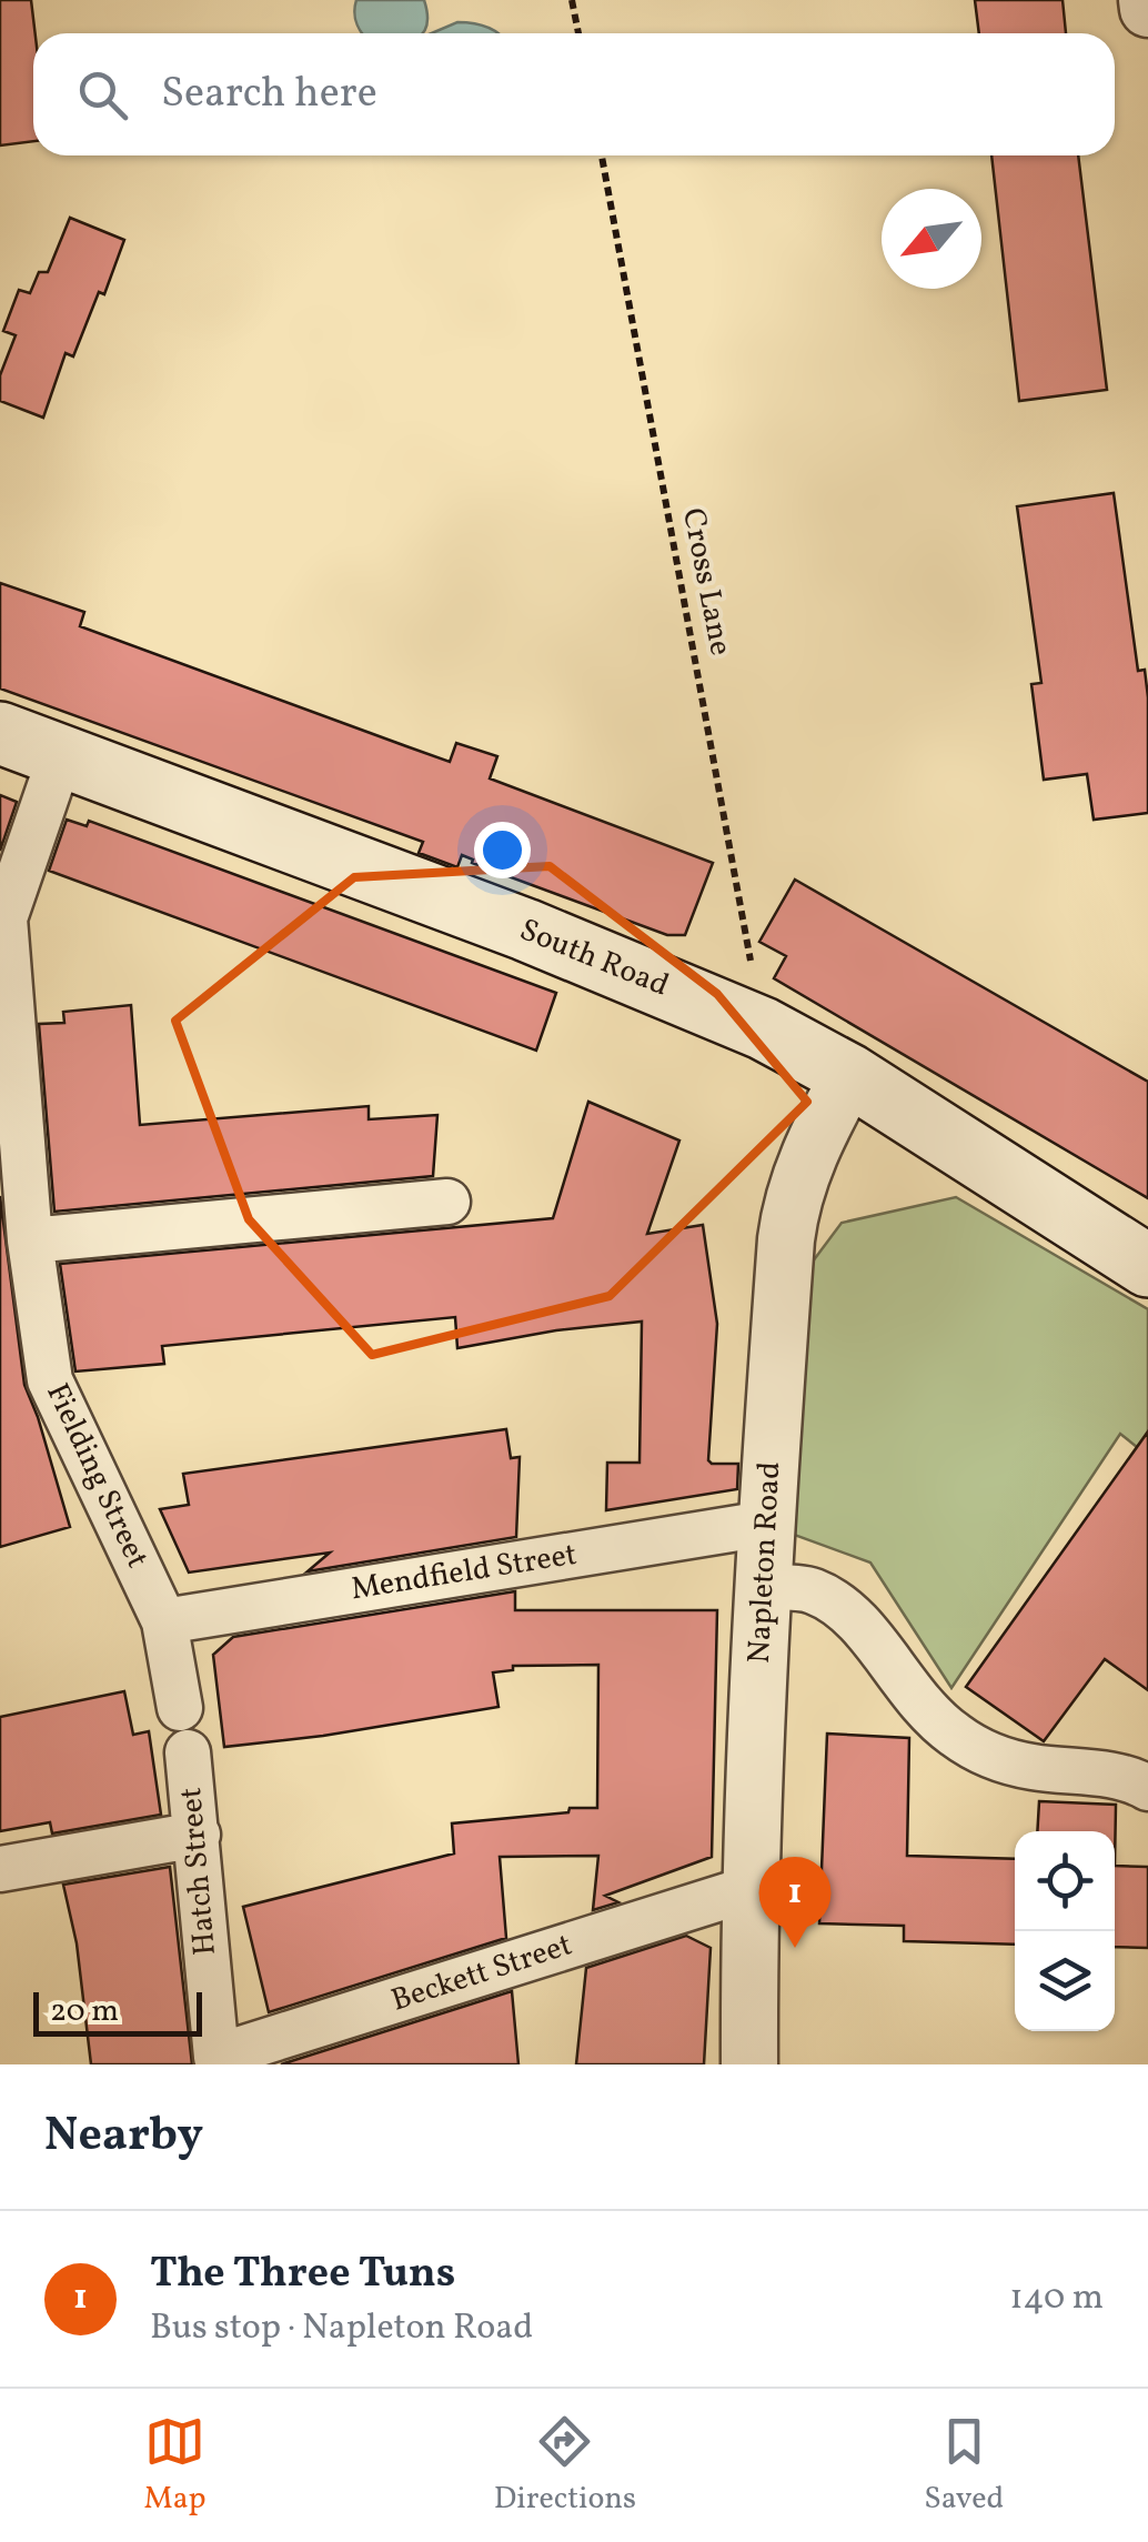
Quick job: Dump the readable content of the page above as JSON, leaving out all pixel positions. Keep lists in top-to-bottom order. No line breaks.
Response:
{"streets":{"main road":["South Road"],"street":["Fielding Street","Napleton Road","Mendfield Street","Hatch Street","Beckett Street"],"path":["Cross Lane"]},"crossings":[["Cross Lane","South Road"],["South Road","Fielding Street"],["South Road","Napleton Road"],["Fielding Street","Mendfield Street"],["Napleton Road","Mendfield Street"],["Napleton Road","Beckett Street"],["Hatch Street","Beckett Street"]],"scale_bar":"20 m","north":"bottom left","page":{"search":"Search here","pins":"1","scale":"20 m","heading":"Nearby","list":[{"mark":"1","name":"The Three Tuns","note":"Bus stop · Napleton Road","value":"140 m"}],"nav":["Map","Directions","Saved"]}}
